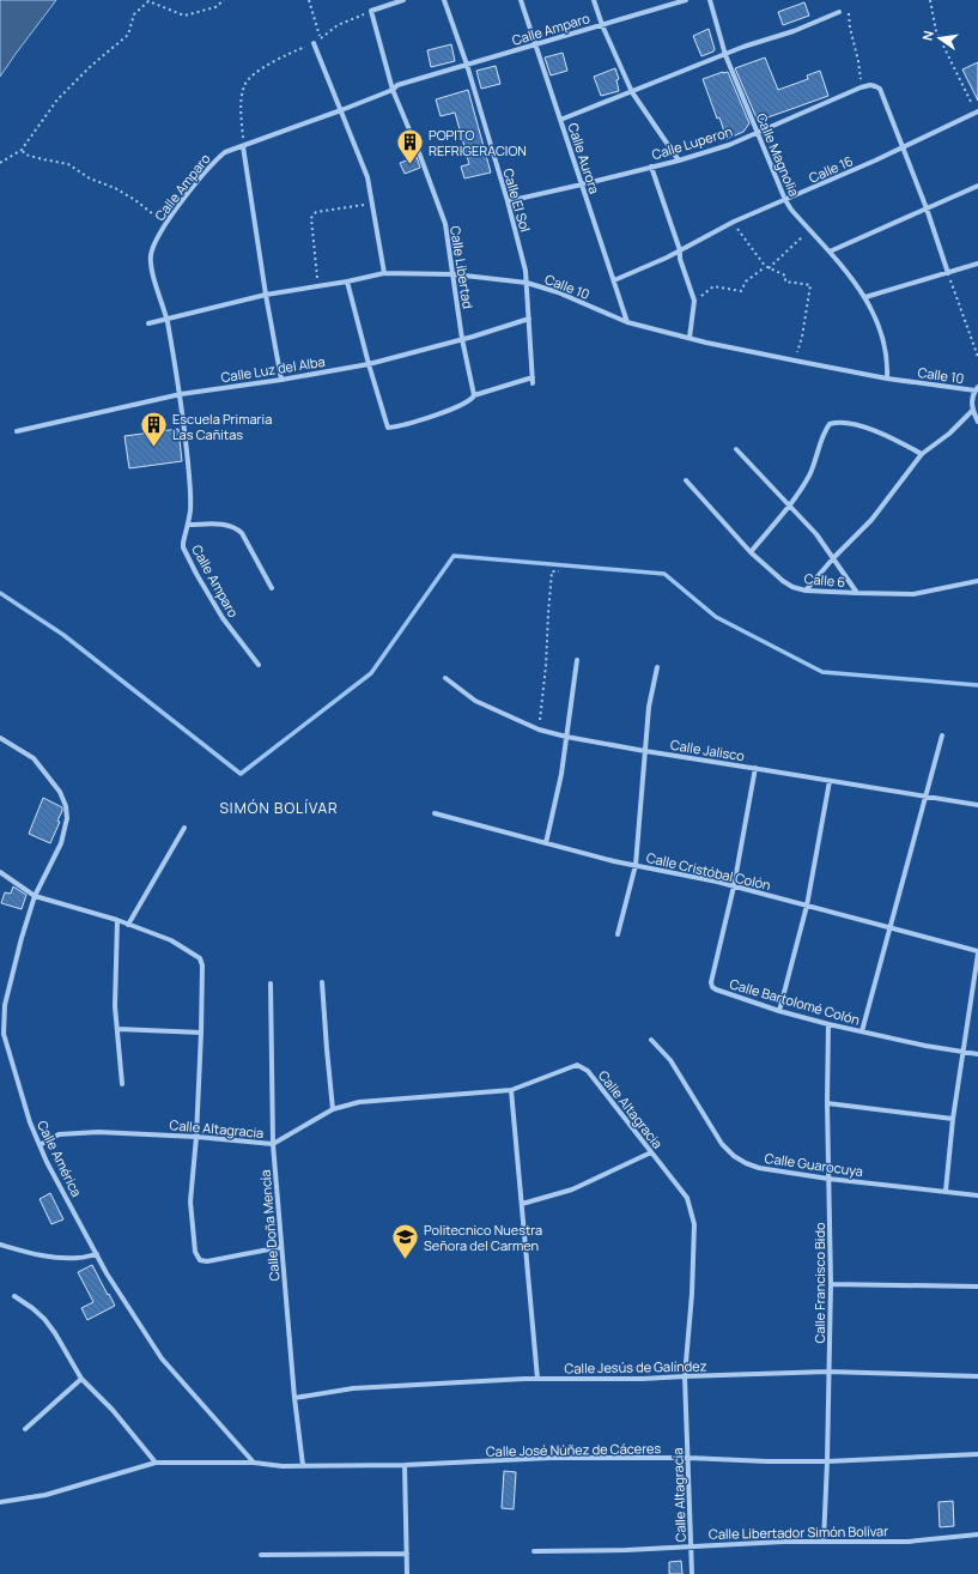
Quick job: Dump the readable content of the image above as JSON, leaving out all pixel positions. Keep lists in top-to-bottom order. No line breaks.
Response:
{"streets":{"street":["Calle Amparo","Calle Luperon","Calle Magnolia","Calle Aurora","Calle 16","Calle El Sol","Calle Libertad","Calle 10","Calle Luz del Alba","Calle 6","Calle Jalisco","Calle Cristóbal Colón","Calle Bartolomé Colón","Calle Altagracia","Calle América","Calle Guarocuya","Calle Doña Mencía","Calle Francisco Bido","Calle Jesús de Galíndez","Calle José Núñez de Cáceres","Calle Libertador Simón Bolívar"]},"crossings":[["Calle Amparo","Calle Aurora"],["Calle Amparo","Calle El Sol"],["Calle Amparo","Calle Libertad"],["Calle Amparo","Calle 10"],["Calle Amparo","Calle Luz del Alba"],["Calle Luperon","Calle Magnolia"],["Calle Luperon","Calle Aurora"],["Calle Luperon","Calle 16"],["Calle Luperon","Calle El Sol"],["Calle Magnolia","Calle 16"],["Calle Magnolia","Calle 10"],["Calle Aurora","Calle 16"],["Calle Aurora","Calle 10"],["Calle El Sol","Calle Libertad"],["Calle El Sol","Calle 10"],["Calle El Sol","Calle Luz del Alba"],["Calle Libertad","Calle 10"],["Calle Libertad","Calle Luz del Alba"],["Calle Jalisco","Calle Bartolomé Colón"],["Calle Cristóbal Colón","Calle Bartolomé Colón"],["Calle Bartolomé Colón","Calle Francisco Bido"],["Calle Altagracia","Calle América"],["Calle Altagracia","Calle Doña Mencía"],["Calle Altagracia","Calle Jesús de Galíndez"],["Calle Altagracia","Calle José Núñez de Cáceres"],["Calle Altagracia","Calle Libertador Simón Bolívar"],["Calle América","Calle José Núñez de Cáceres"],["Calle Guarocuya","Calle Francisco Bido"],["Calle Doña Mencía","Calle Jesús de Galíndez"],["Calle Doña Mencía","Calle José Núñez de Cáceres"],["Calle Francisco Bido","Calle Jesús de Galíndez"],["Calle Francisco Bido","Calle José Núñez de Cáceres"],["Calle Francisco Bido","Calle Libertador Simón Bolívar"]],"districts":["SIMÓN BOLÍVAR"],"places":{"building":["POPITO REFRIGERACION","Escuela Primaria Las Cañitas"],"school or university":["Politecnico Nuestra Señora del Carmen"]},"north":"left"}
